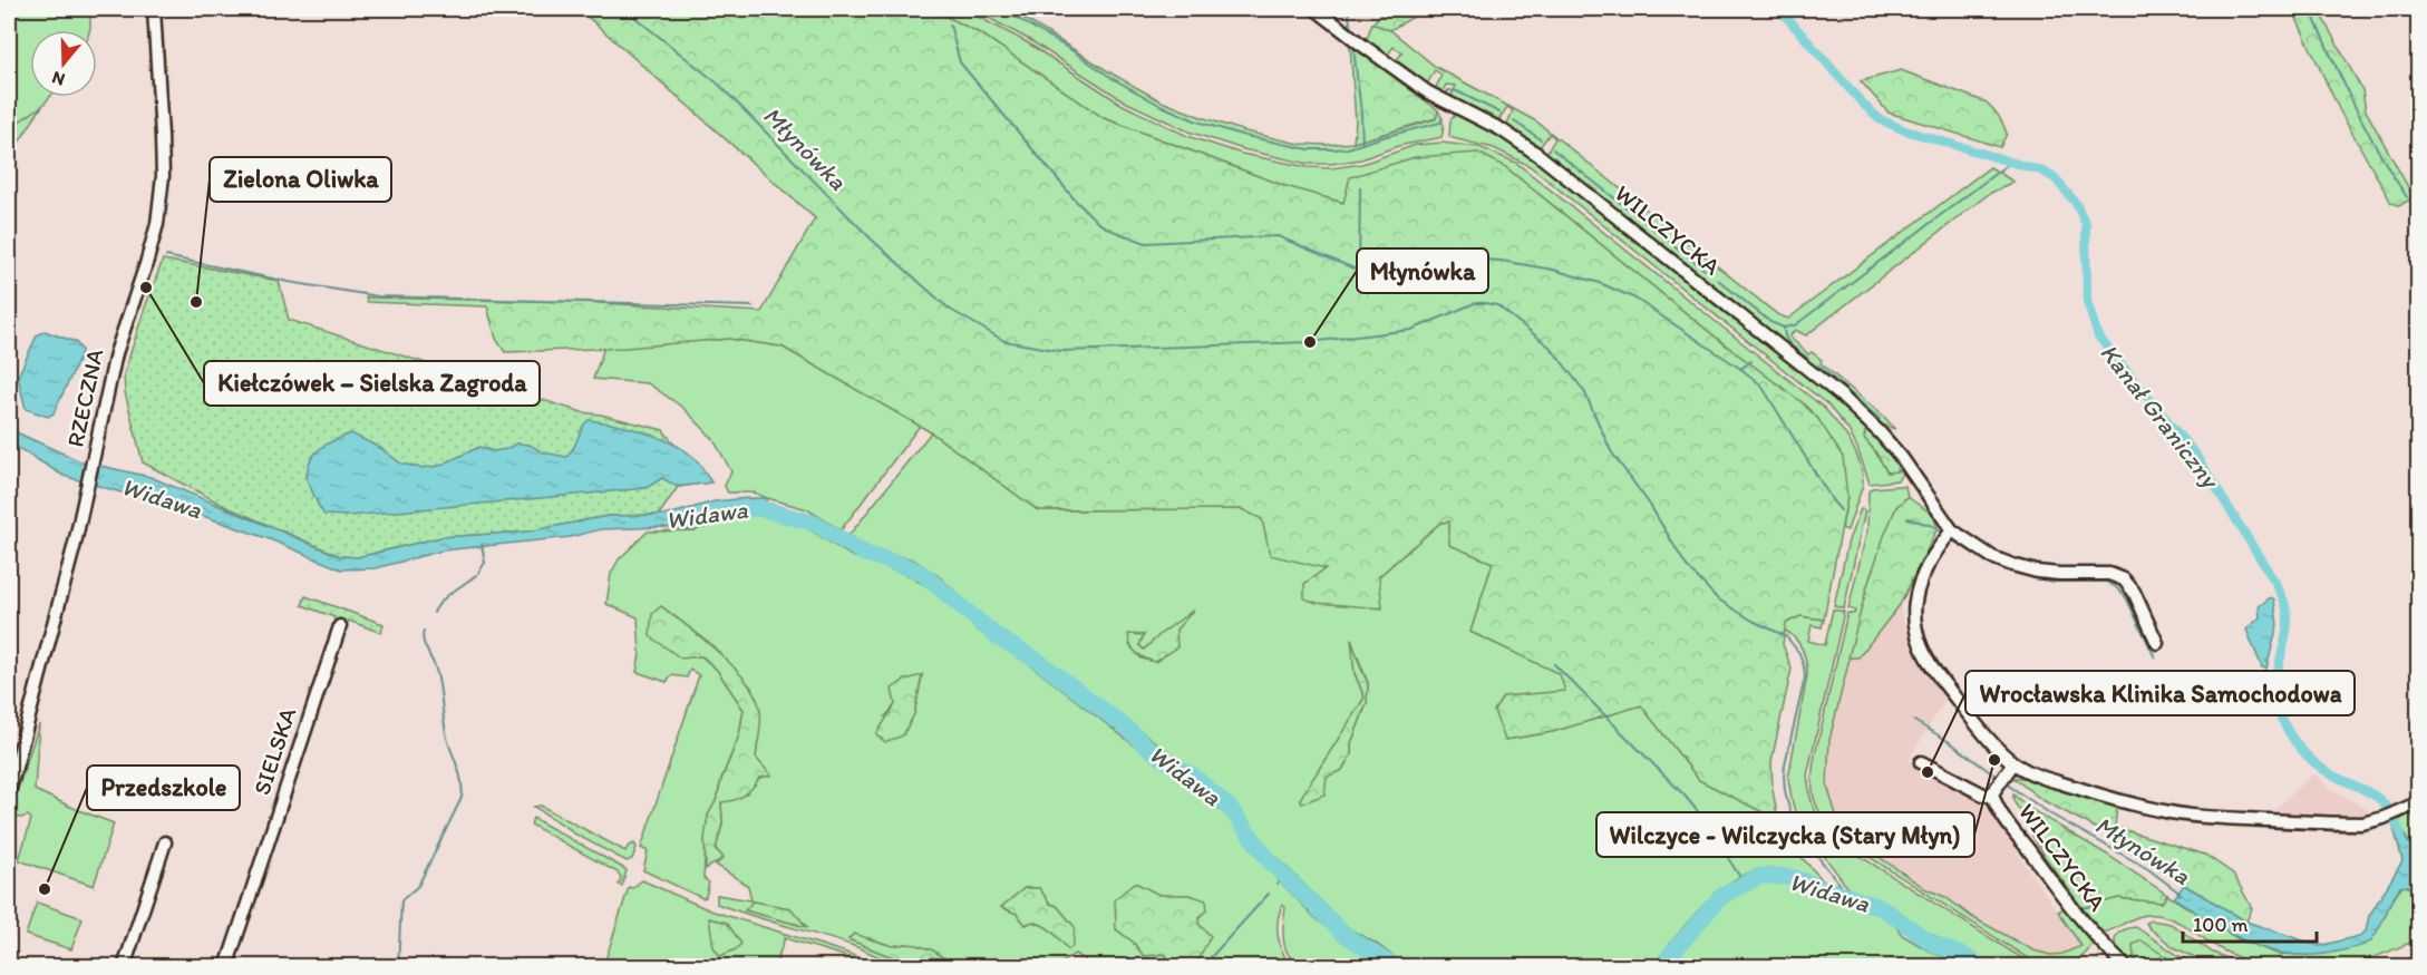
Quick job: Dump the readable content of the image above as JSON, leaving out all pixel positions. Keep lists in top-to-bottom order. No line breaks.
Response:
{"streets":{"street":["WILCZYCKA","RZECZNA","SIELSKA"]},"water":["Młynówka","Kanał Graniczny","Widawa"],"places":["Kiełczówek – Sielska Zagroda","Zielona Oliwka","Młynówka","Wilczyce - Wilczycka (Stary Młyn)","Wrocławska Klinika Samochodowa","Przedszkole"],"scale_bar":"100 m","north":"bottom"}
